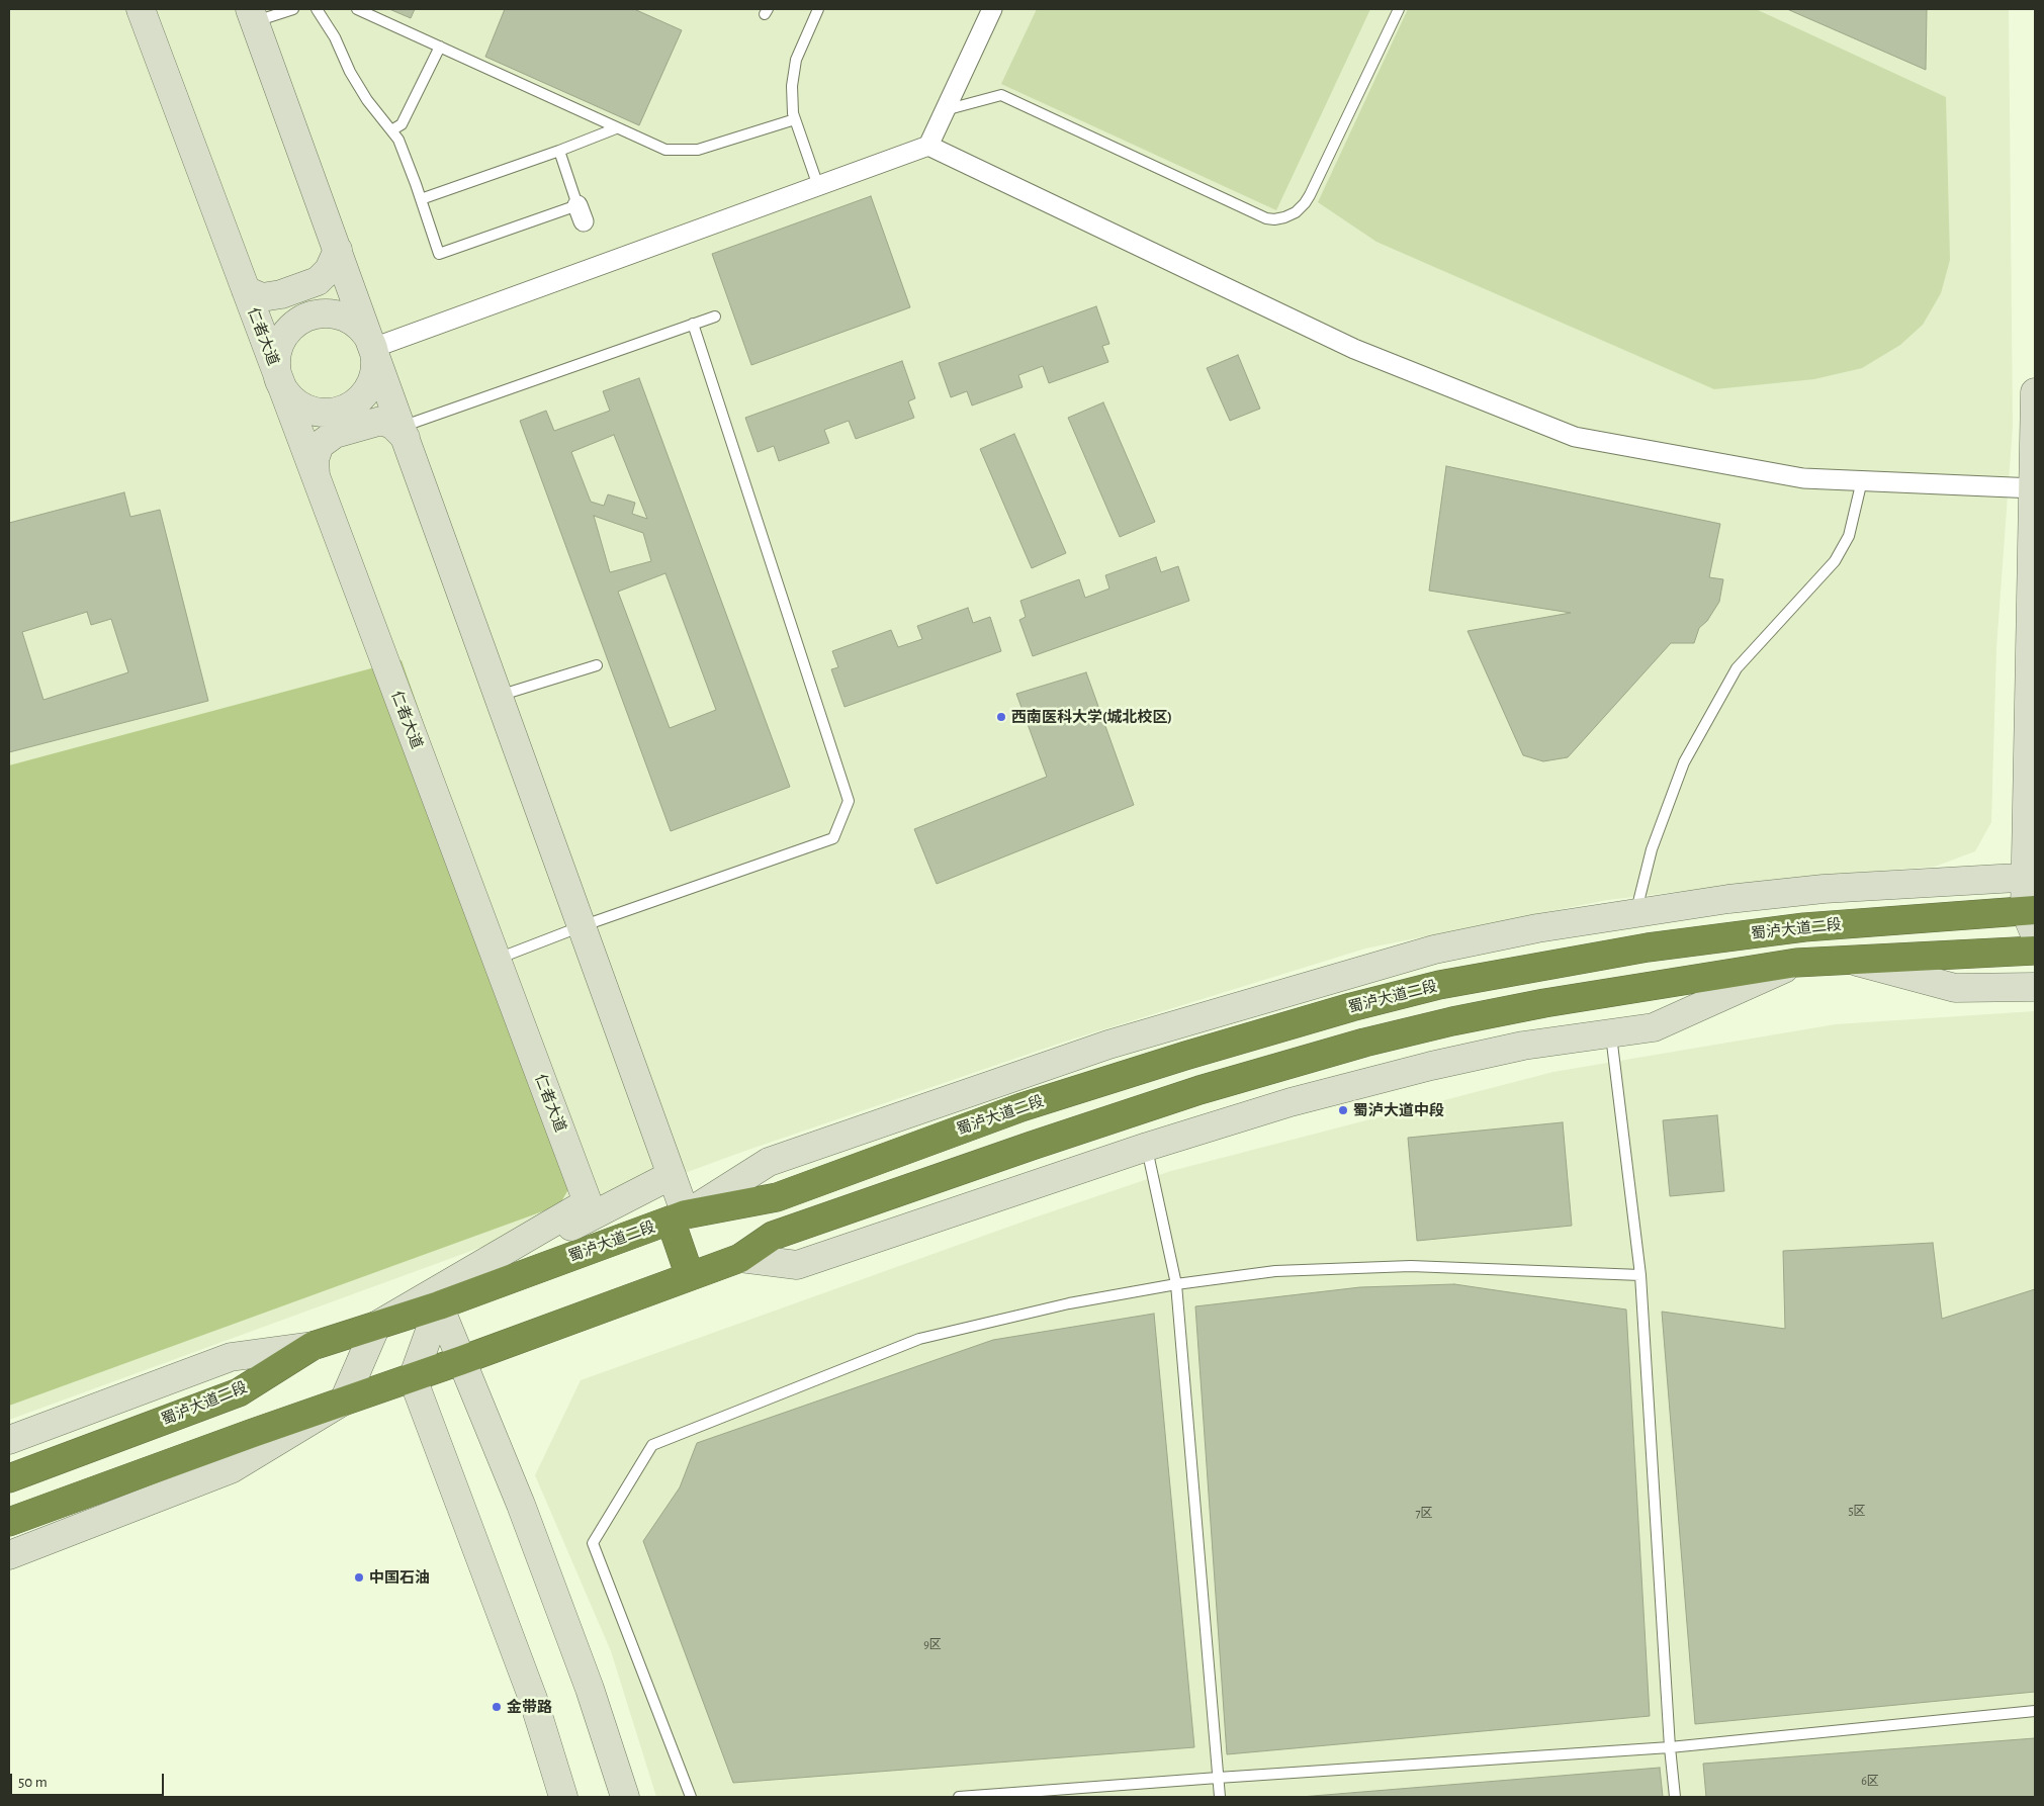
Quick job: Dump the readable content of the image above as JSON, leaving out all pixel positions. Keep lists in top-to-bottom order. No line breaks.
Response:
{"streets":{"highway":["蜀泸大道二段"],"street":["仁者大道"]},"crossings":[["仁者大道","蜀泸大道二段"]],"places":["西南医科大学(城北校区)","蜀泸大道中段","中国石油","金带路"],"house_numbers":["5区","7区","9区","6区"],"scale_bar":"50 m"}
